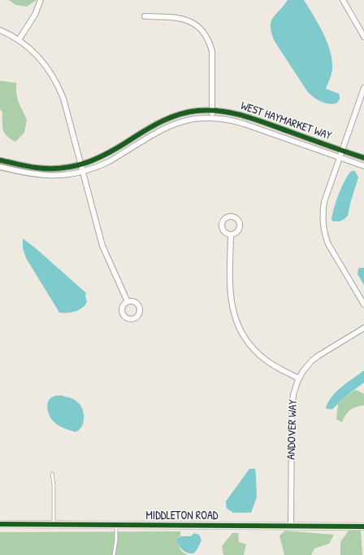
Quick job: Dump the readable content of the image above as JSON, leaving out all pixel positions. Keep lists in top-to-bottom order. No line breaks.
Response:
{"streets":{"street":["WEST HAYMARKET WAY","ANDOVER WAY","MIDDLETON ROAD"]},"crossings":[["ANDOVER WAY","MIDDLETON ROAD"]]}
